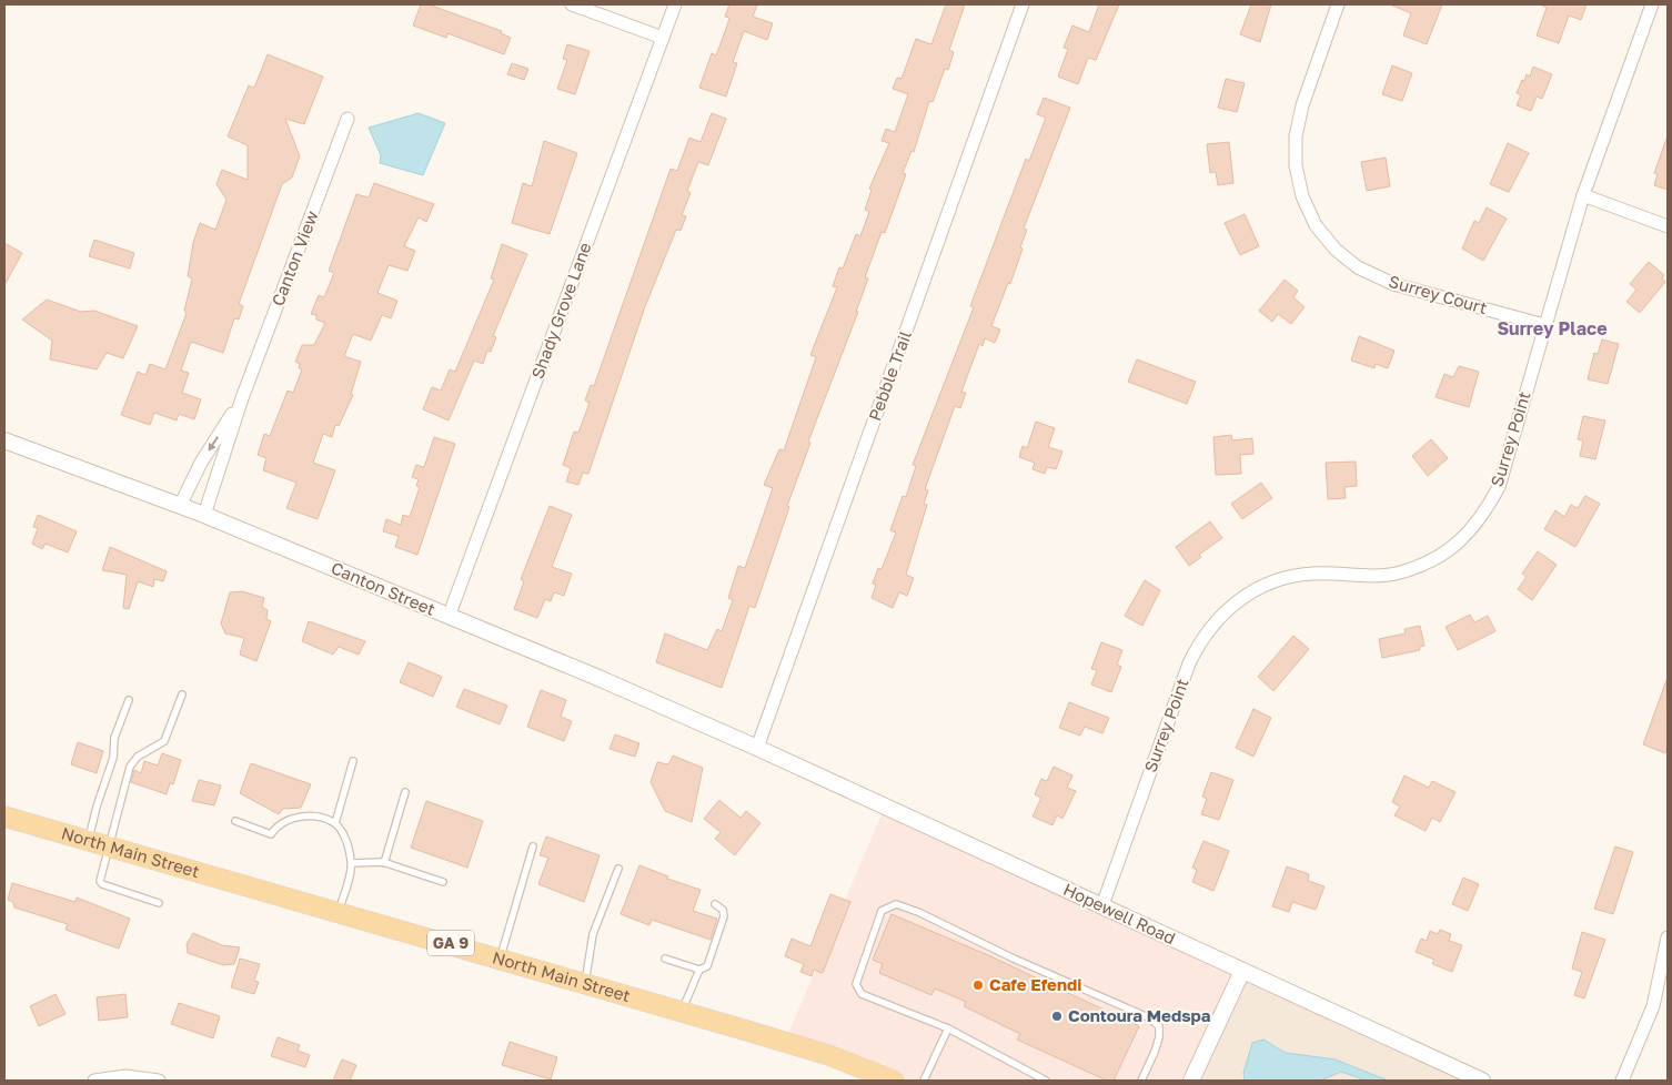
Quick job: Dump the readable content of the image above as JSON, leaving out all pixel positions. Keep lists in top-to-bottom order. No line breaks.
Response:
{"streets":{"main road":["North Main Street","GA 9"],"street":["Canton View","Surrey Court","Shady Grove Lane","Pebble Trail","Surrey Point","Canton Street","Hopewell Road"]},"crossings":[["Canton View","Canton Street"],["Surrey Court","Surrey Point"],["Shady Grove Lane","Canton Street"],["Pebble Trail","Canton Street"],["Pebble Trail","Hopewell Road"],["Surrey Point","Hopewell Road"],["Canton Street","Hopewell Road"]],"districts":["Surrey Place"],"places":["Cafe Efendi","Contoura Medspa"]}
